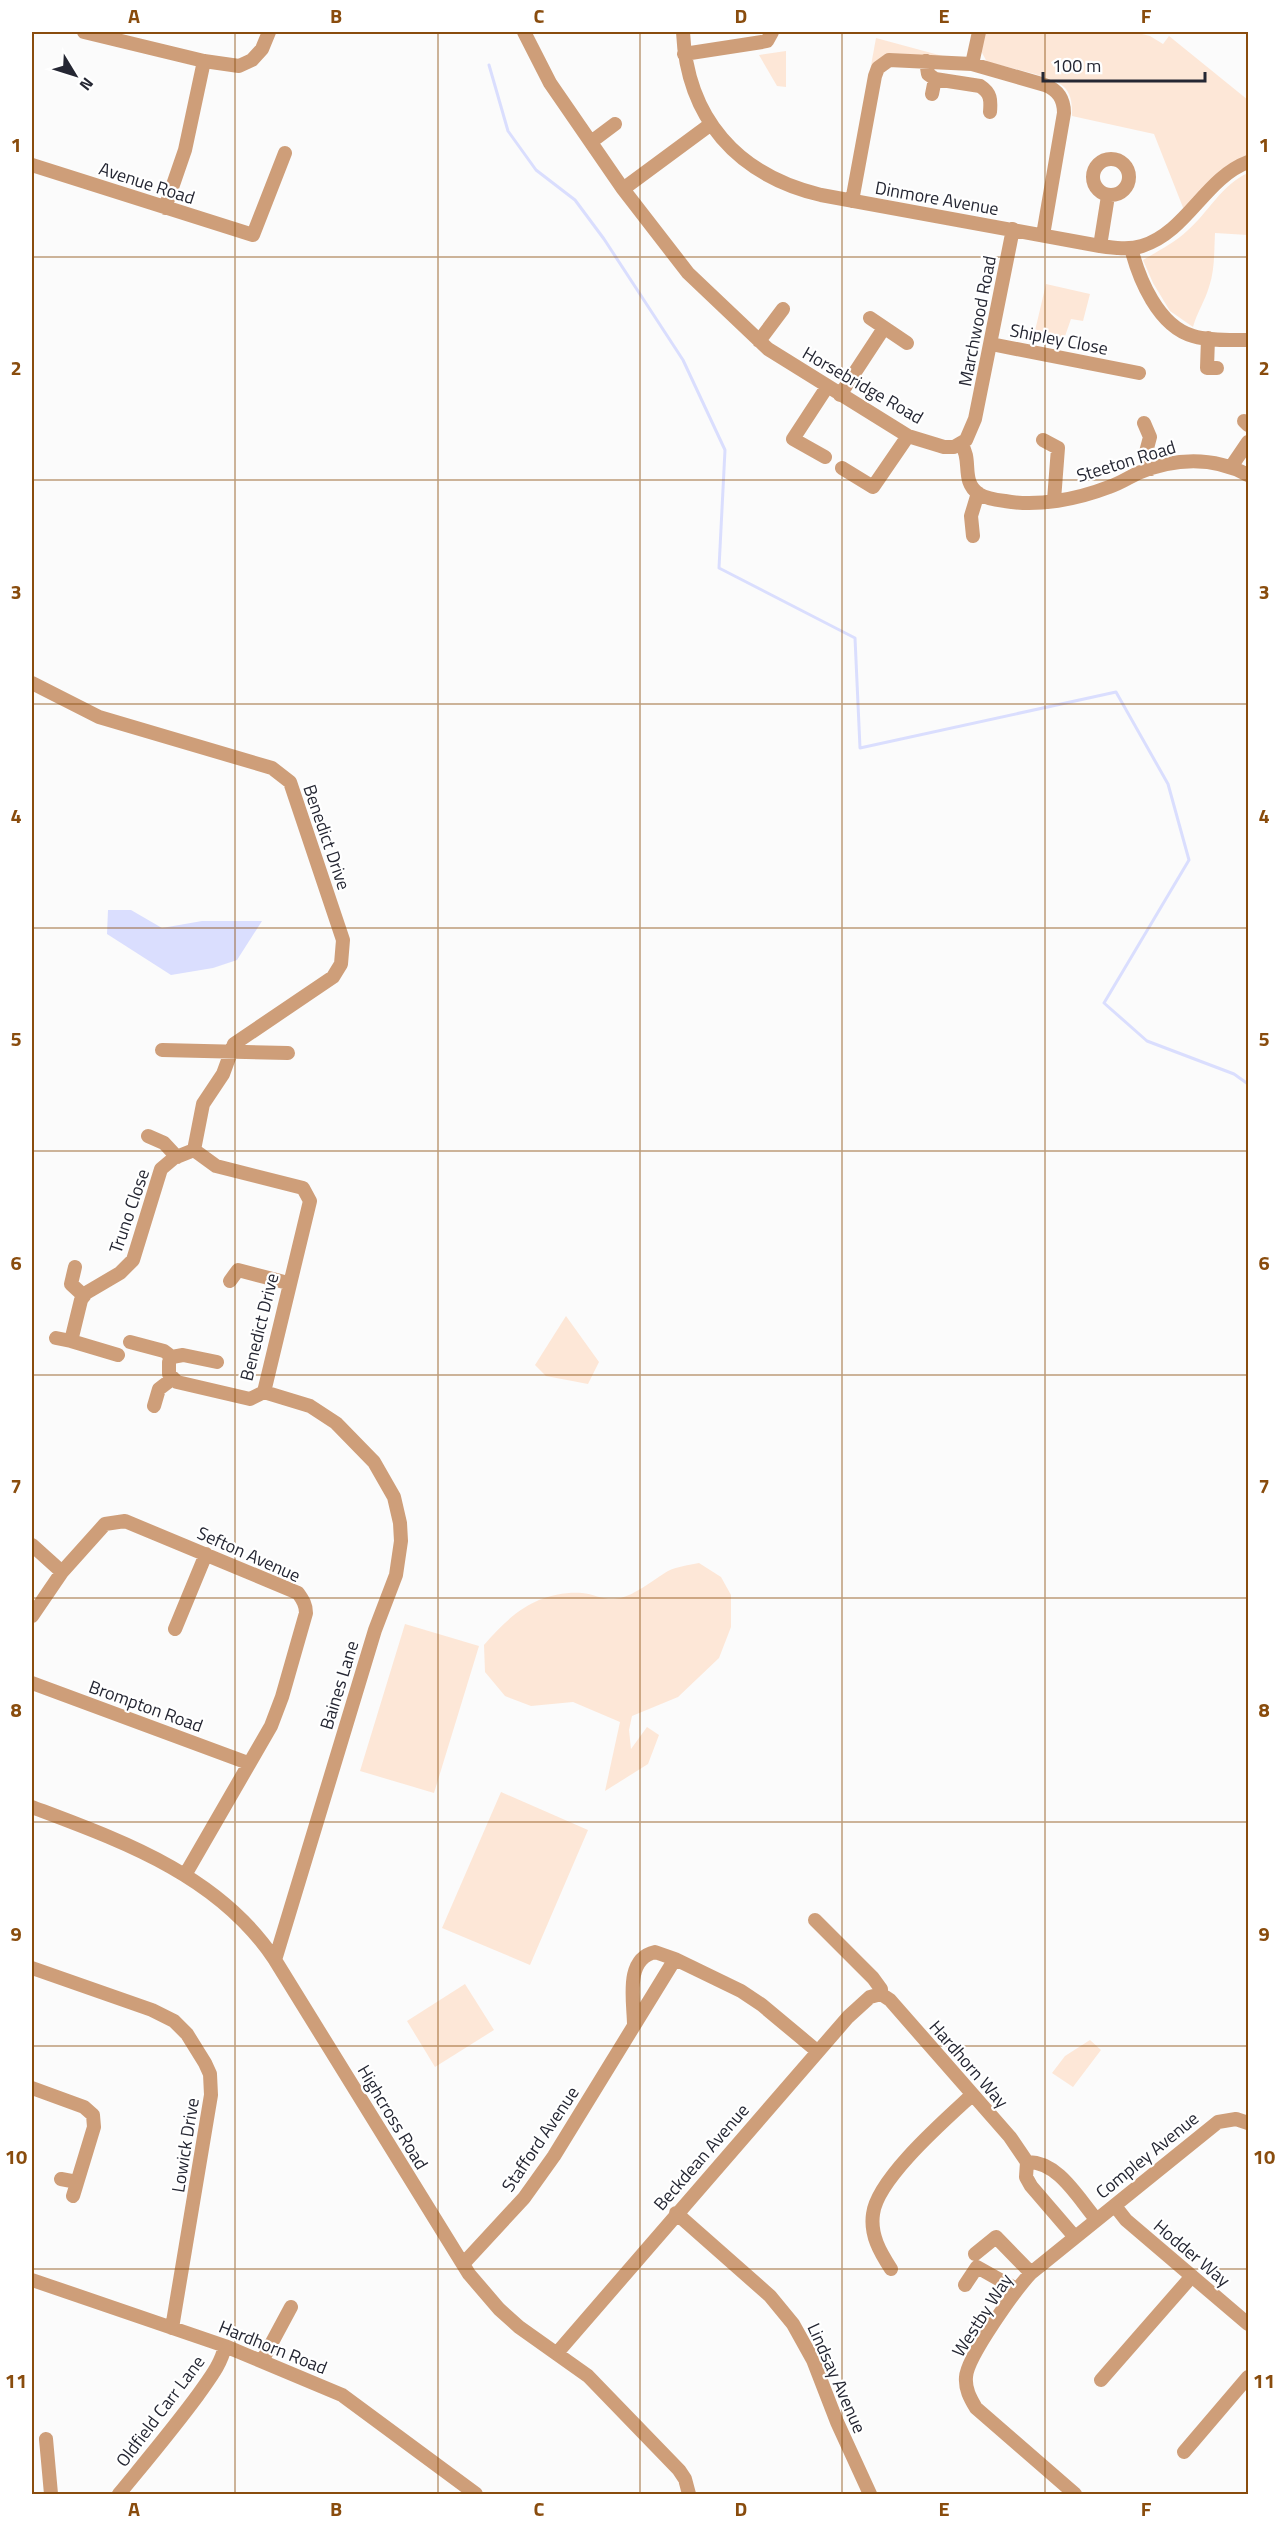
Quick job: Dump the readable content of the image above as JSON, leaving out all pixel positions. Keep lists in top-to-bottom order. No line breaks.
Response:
{"streets":{"street":["Avenue Road","Dinmore Avenue","Marchwood Road","Shipley Close","Horsebridge Road","Steeton Road","Benedict Drive","Truno Close","Sefton Avenue","Baines Lane","Brompton Road","Hardhorn Way","Highcross Road","Stafford Avenue","Lowick Drive","Compley Avenue","Beckdean Avenue","Hodder Way","Westby Way","Hardhorn Road","Lindsay Avenue","Oldfield Carr Lane"]},"crossings":[["Dinmore Avenue","Marchwood Road"],["Marchwood Road","Shipley Close"],["Marchwood Road","Horsebridge Road"],["Benedict Drive","Truno Close"],["Benedict Drive","Baines Lane"],["Sefton Avenue","Brompton Road"],["Sefton Avenue","Highcross Road"],["Baines Lane","Highcross Road"],["Hardhorn Way","Compley Avenue"],["Hardhorn Way","Beckdean Avenue"],["Hardhorn Way","Westby Way"],["Highcross Road","Stafford Avenue"],["Highcross Road","Beckdean Avenue"],["Lowick Drive","Hardhorn Road"],["Compley Avenue","Hodder Way"],["Compley Avenue","Westby Way"],["Beckdean Avenue","Lindsay Avenue"],["Hardhorn Road","Oldfield Carr Lane"]],"scale_bar":"100 m","north":"bottom right","grid":{"columns":["A","B","C","D","E","F"],"rows":["1","2","3","4","5","6","7","8","9","10","11"]}}
